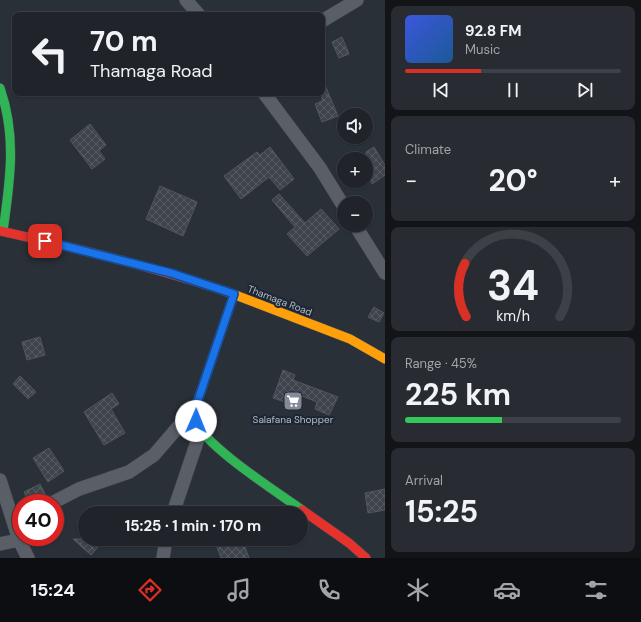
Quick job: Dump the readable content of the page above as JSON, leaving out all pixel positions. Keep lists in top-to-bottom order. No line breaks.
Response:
{"streets":{"main road":["Thamaga Road"]},"places":{"supermarket":["Salafana Shopper"]},"page":{"turn":["70 m","Thamaga Road"],"song":["92.8 FM","Music"],"map_buttons":["+","−"],"tile":["Climate",["Range · 45%","225 km"],["Arrival","15:25"]],"heat":["−","20°","+"],"limit":"40","trip":"15:25 · 1 min · 170 m","tabs":"15:24","gauge":["34","km/h"]}}
